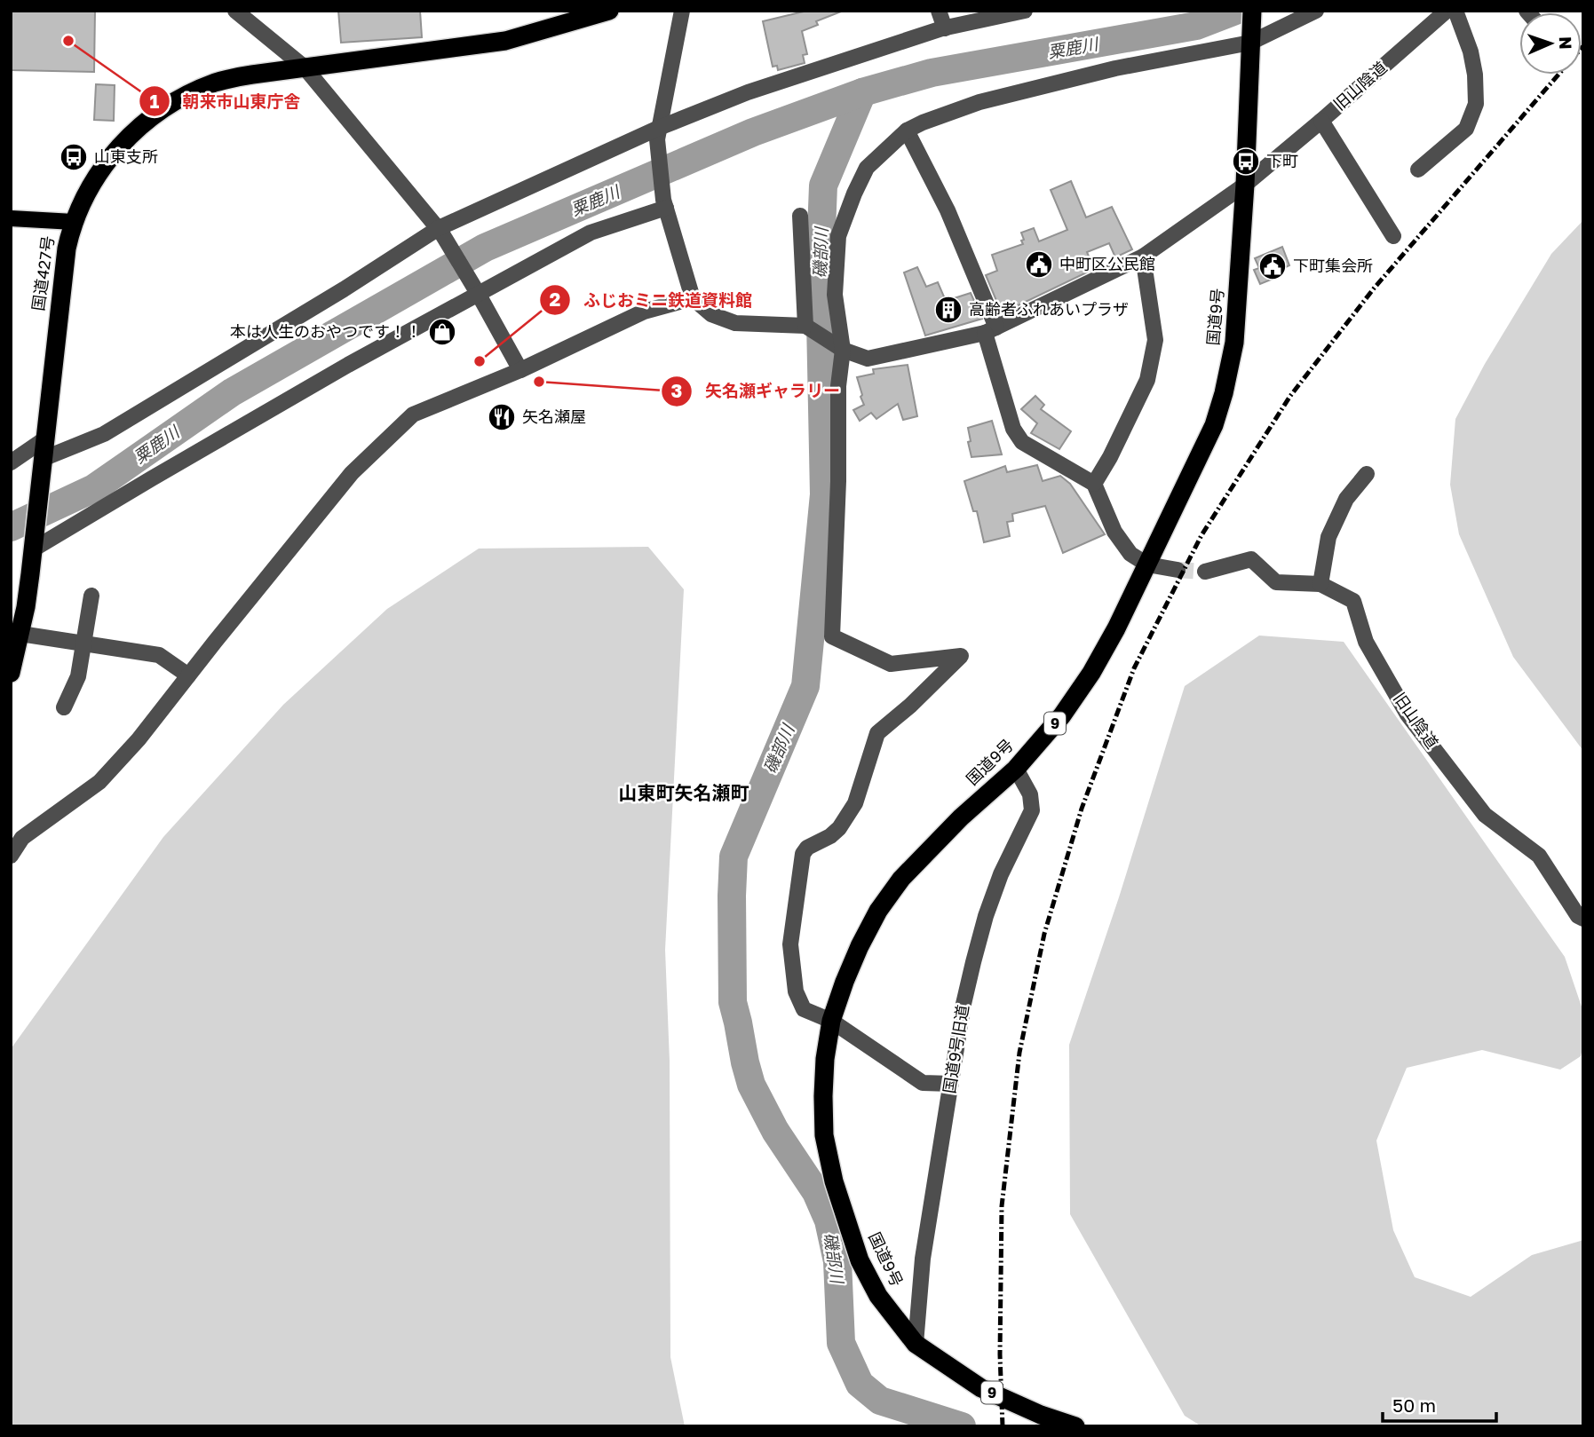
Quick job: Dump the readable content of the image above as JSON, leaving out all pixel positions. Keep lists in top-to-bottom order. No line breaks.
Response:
{"streets":{"highway":["国道427号","国道9号","9"],"street":["旧山陰道","国道9号旧道"]},"crossings":[["国道9号","国道9号旧道"]],"districts":["山東町矢名瀬町"],"water":["粟鹿川","磯部川"],"places":{"other":["朝来市山東庁舎","ふじおミニ鉄道資料館","矢名瀬ギャラリー"],"bus stop":["山東支所","下町"],"public building":["中町区公民館","下町集会所"],"building":["高齢者ふれあいプラザ"],"shop":["本は人生のおやつです！！"],"restaurant":["矢名瀬屋"]},"scale_bar":"50 m","north":"right"}
